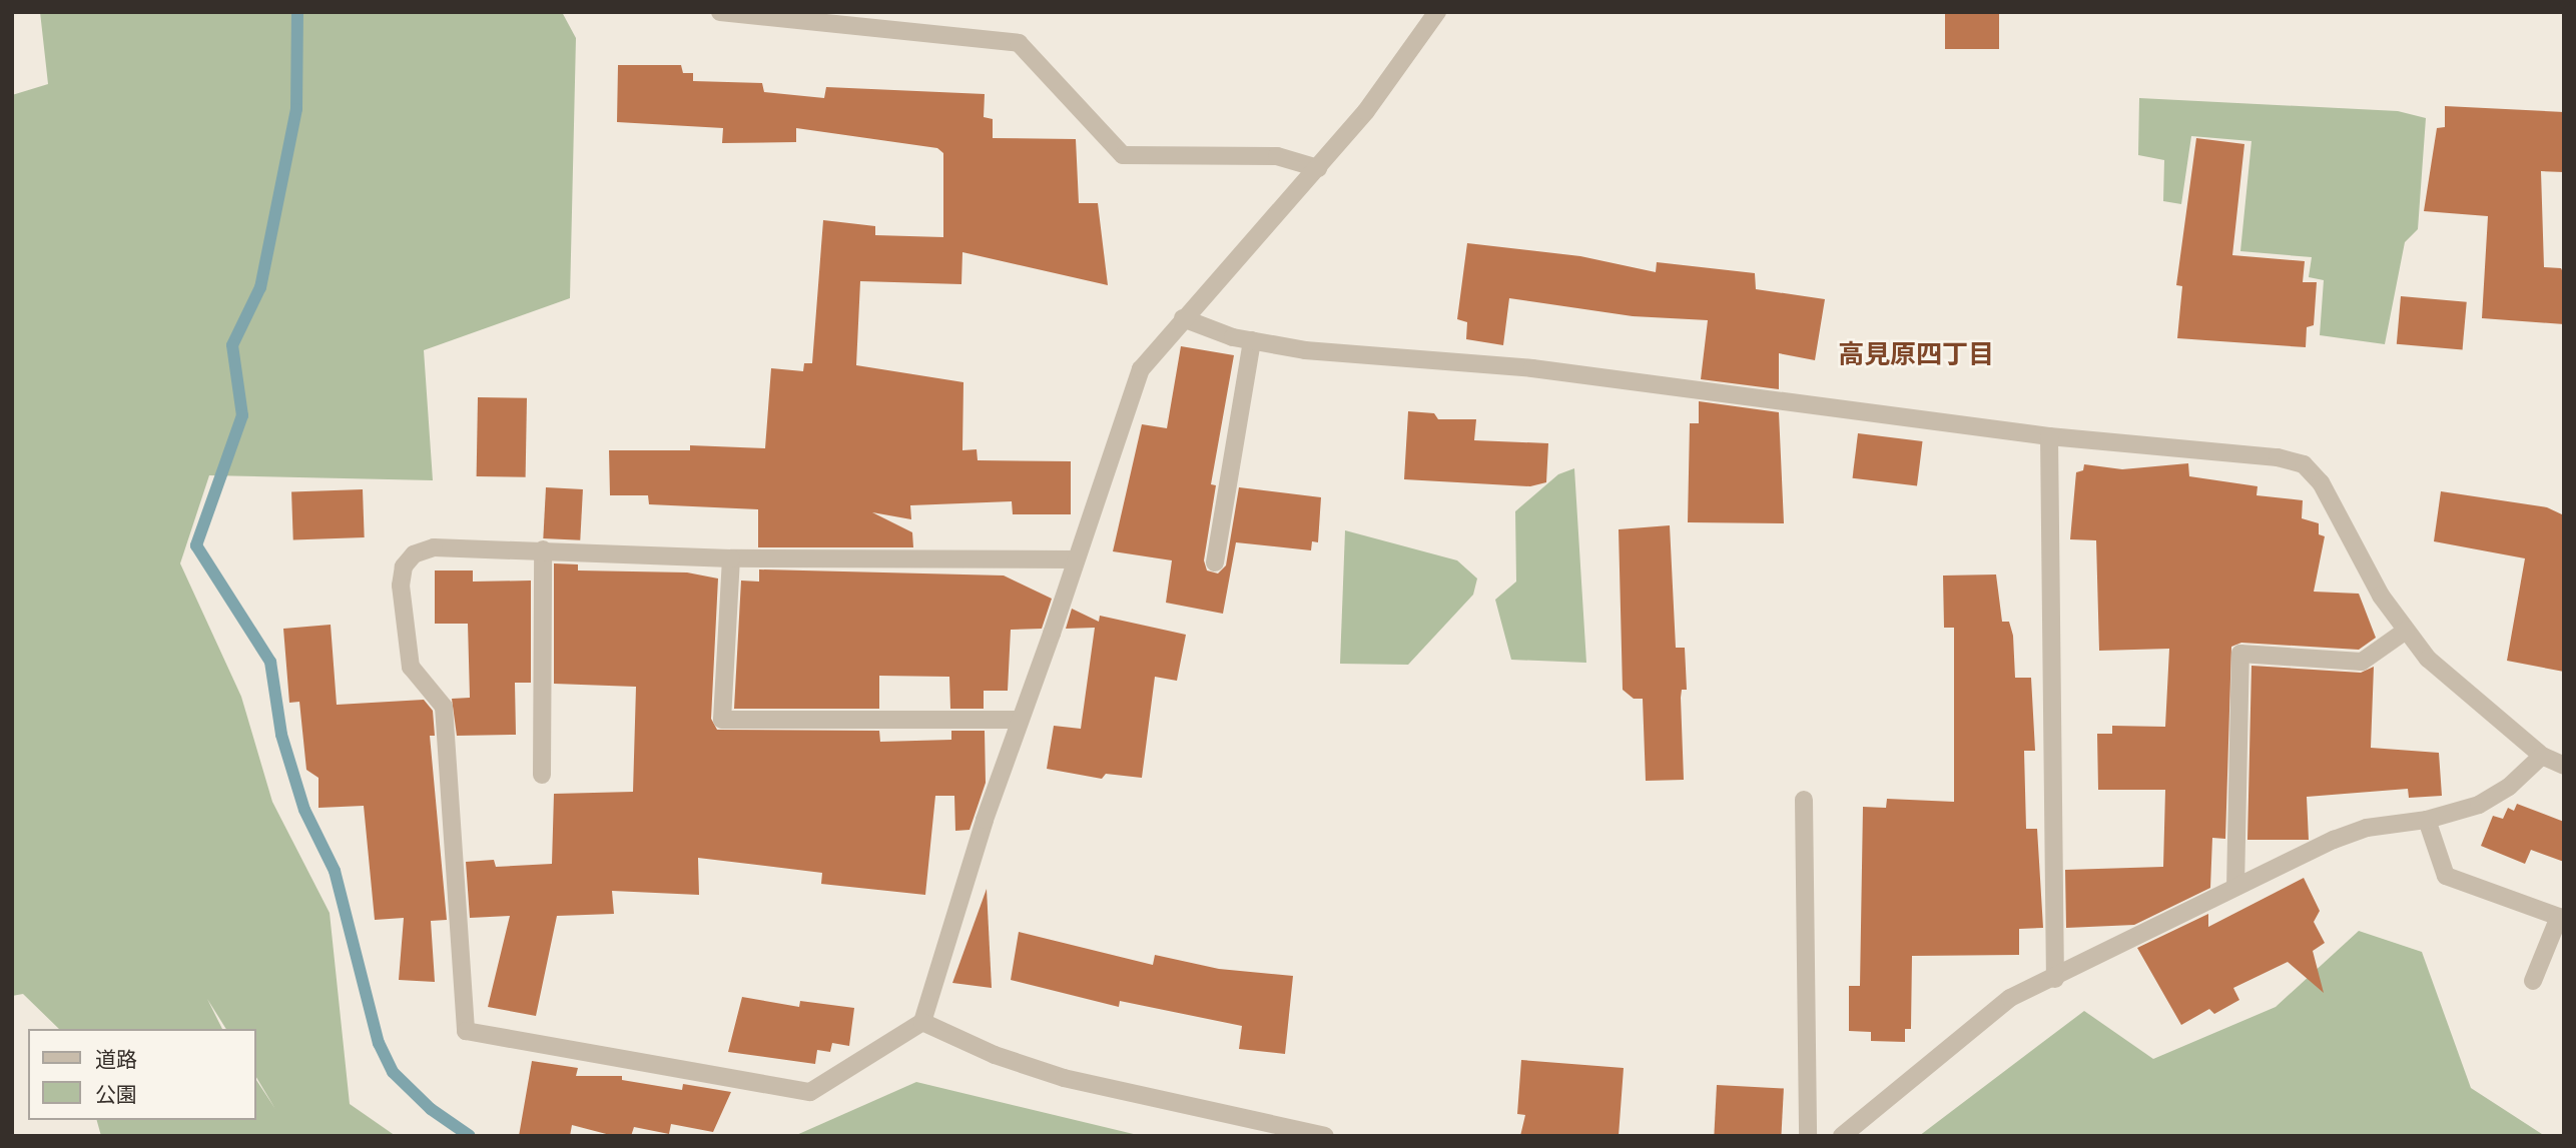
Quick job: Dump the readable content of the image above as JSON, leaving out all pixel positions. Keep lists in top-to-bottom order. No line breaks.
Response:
{"districts":["高見原四丁目"],"legend":["道路","公園"]}
